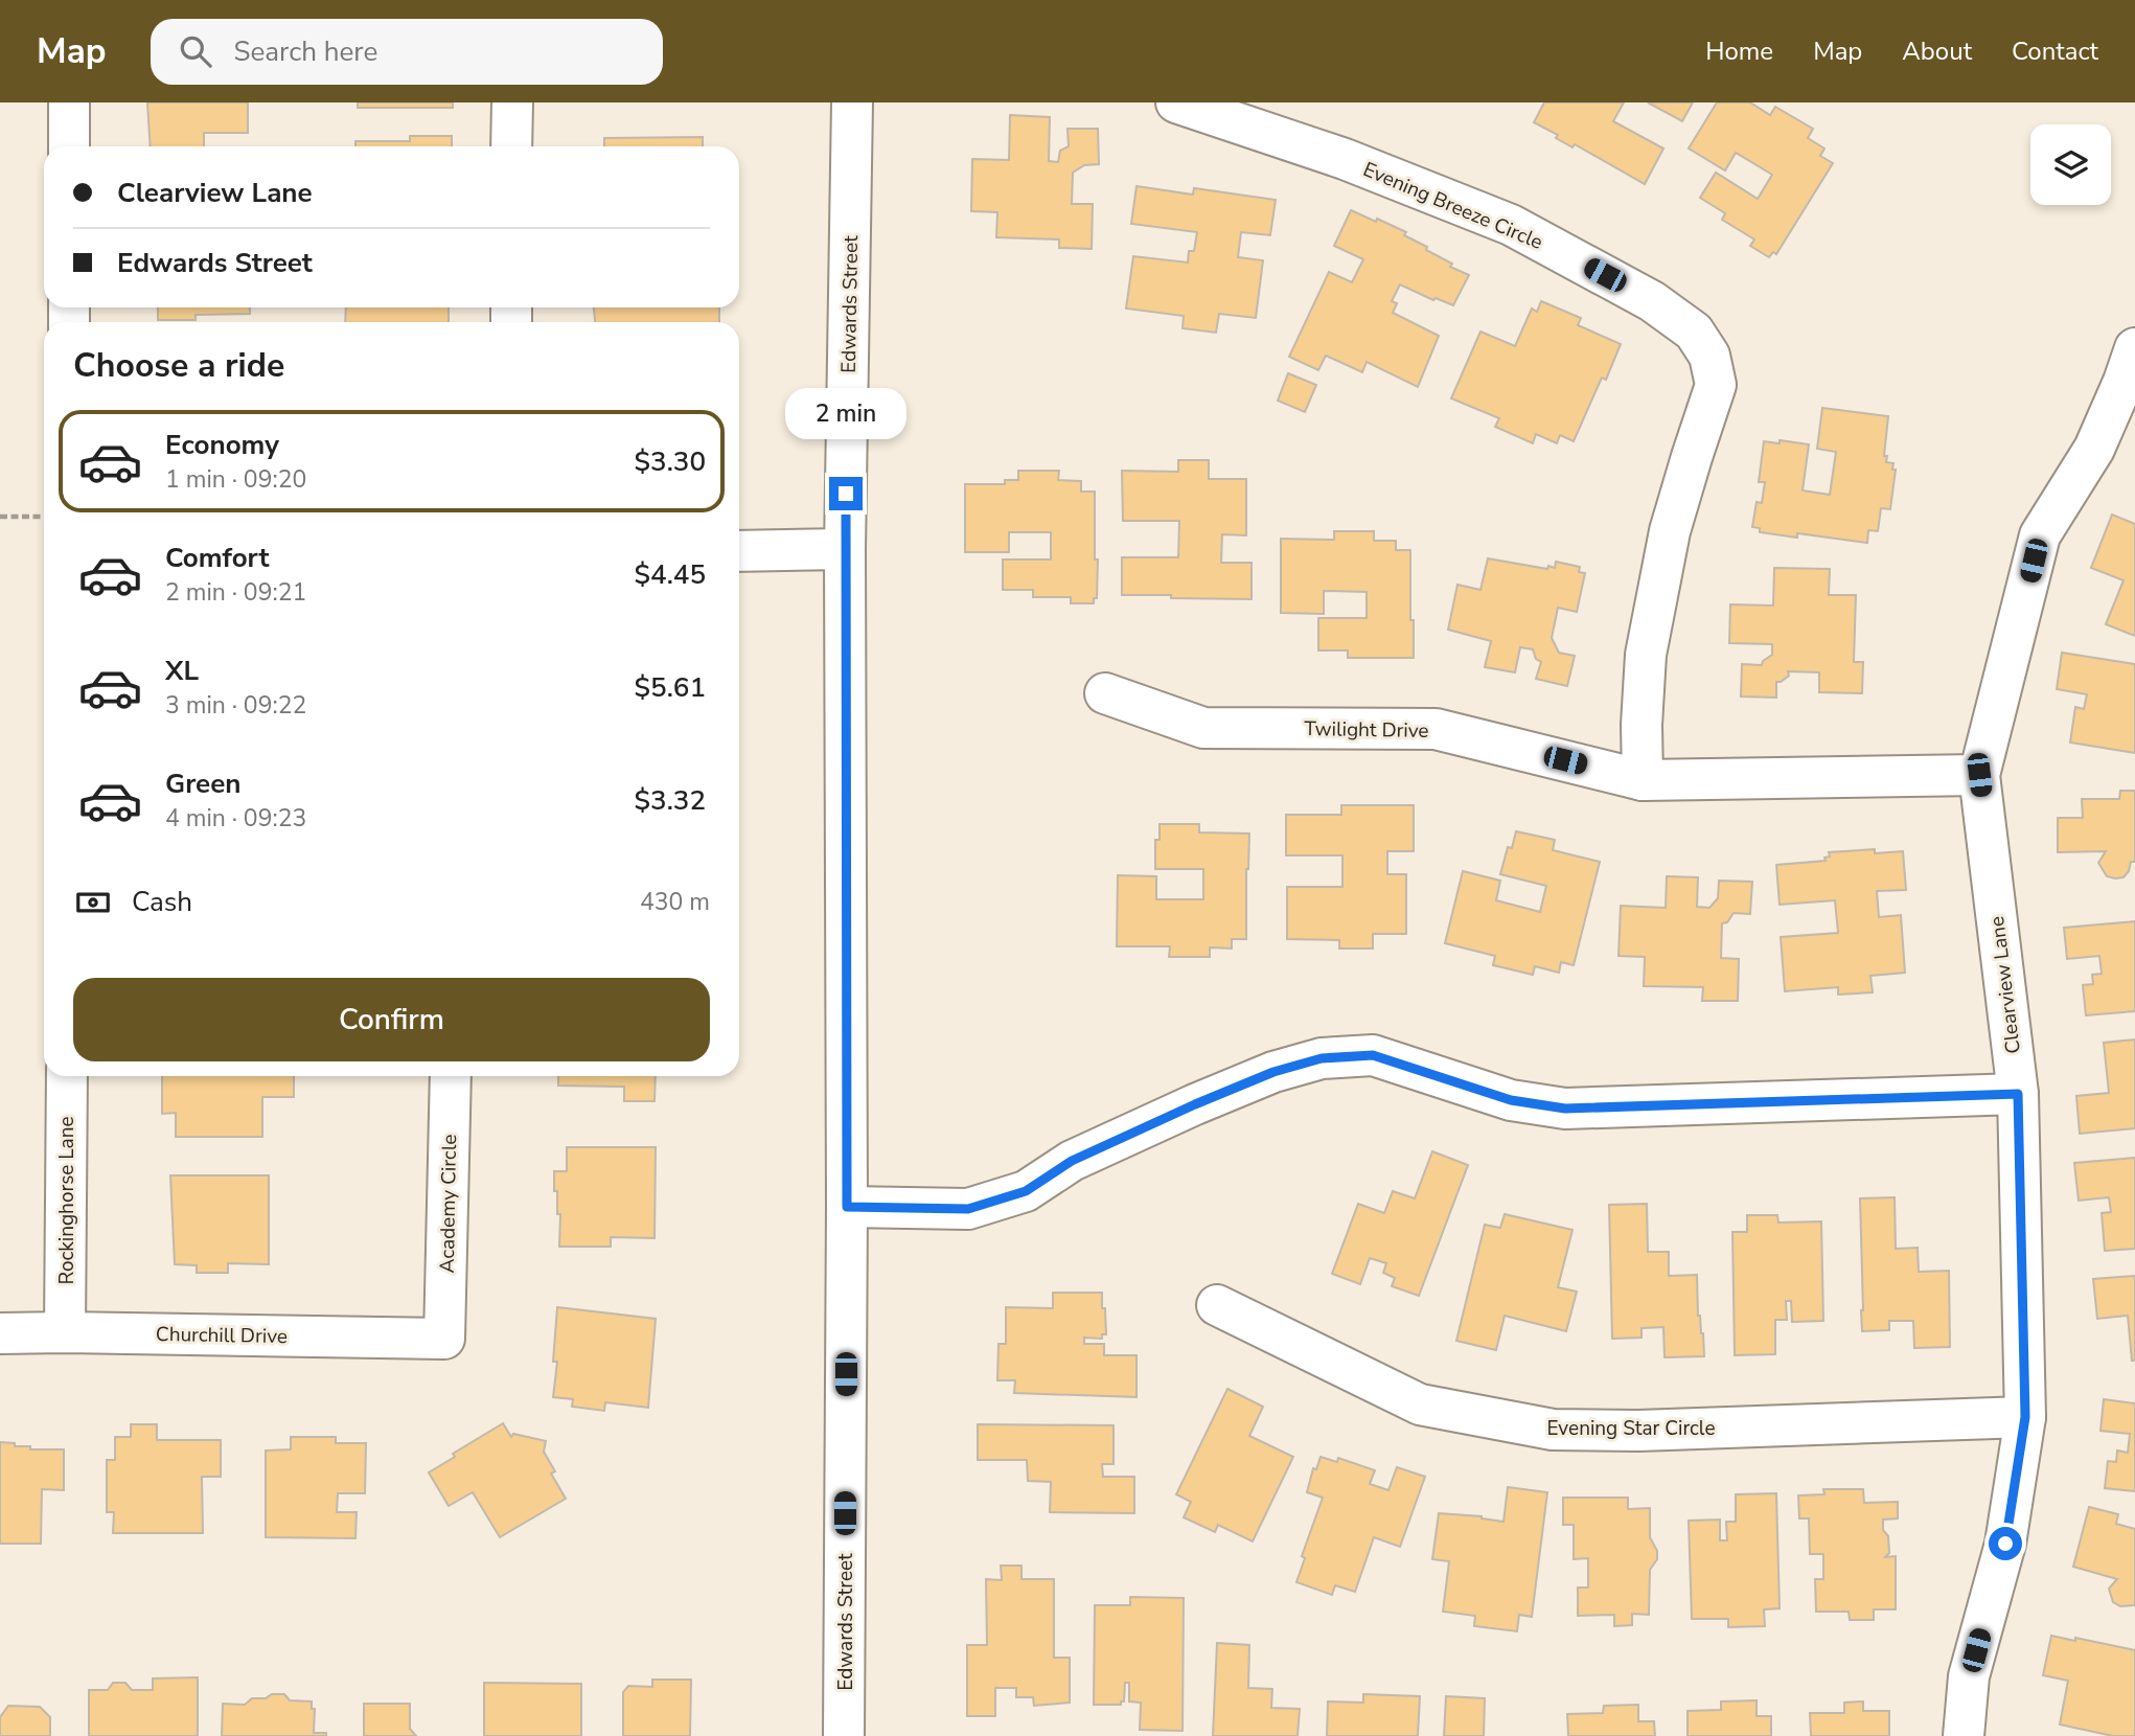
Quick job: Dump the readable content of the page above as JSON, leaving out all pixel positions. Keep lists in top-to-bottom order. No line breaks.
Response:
{"streets":{"street":["Evening Breeze Circle","Edwards Street","Twilight Drive","Clearview Lane","Rockinghorse Lane","Academy Circle","Churchill Drive","Evening Star Circle"]},"crossings":[["Evening Breeze Circle","Twilight Drive"],["Twilight Drive","Clearview Lane"],["Clearview Lane","Evening Star Circle"],["Rockinghorse Lane","Churchill Drive"],["Academy Circle","Churchill Drive"]],"page":{"header":"Map","search":"Search here","nav":["Home","Map","About","Contact"],"banner":["Clearview Lane","Edwards Street"],"heading":"Choose a ride","bubble":"2 min","list":[{"name":"Economy","note":"1 min · 09:20","value":"$3.30"},{"name":"Comfort","note":"2 min · 09:21","value":"$4.45"},{"name":"XL","note":"3 min · 09:22","value":"$5.61"},{"name":"Green","note":"4 min · 09:23","value":"$3.32"}],"pay":["Cash","430 m"],"buttons":"Confirm"}}
